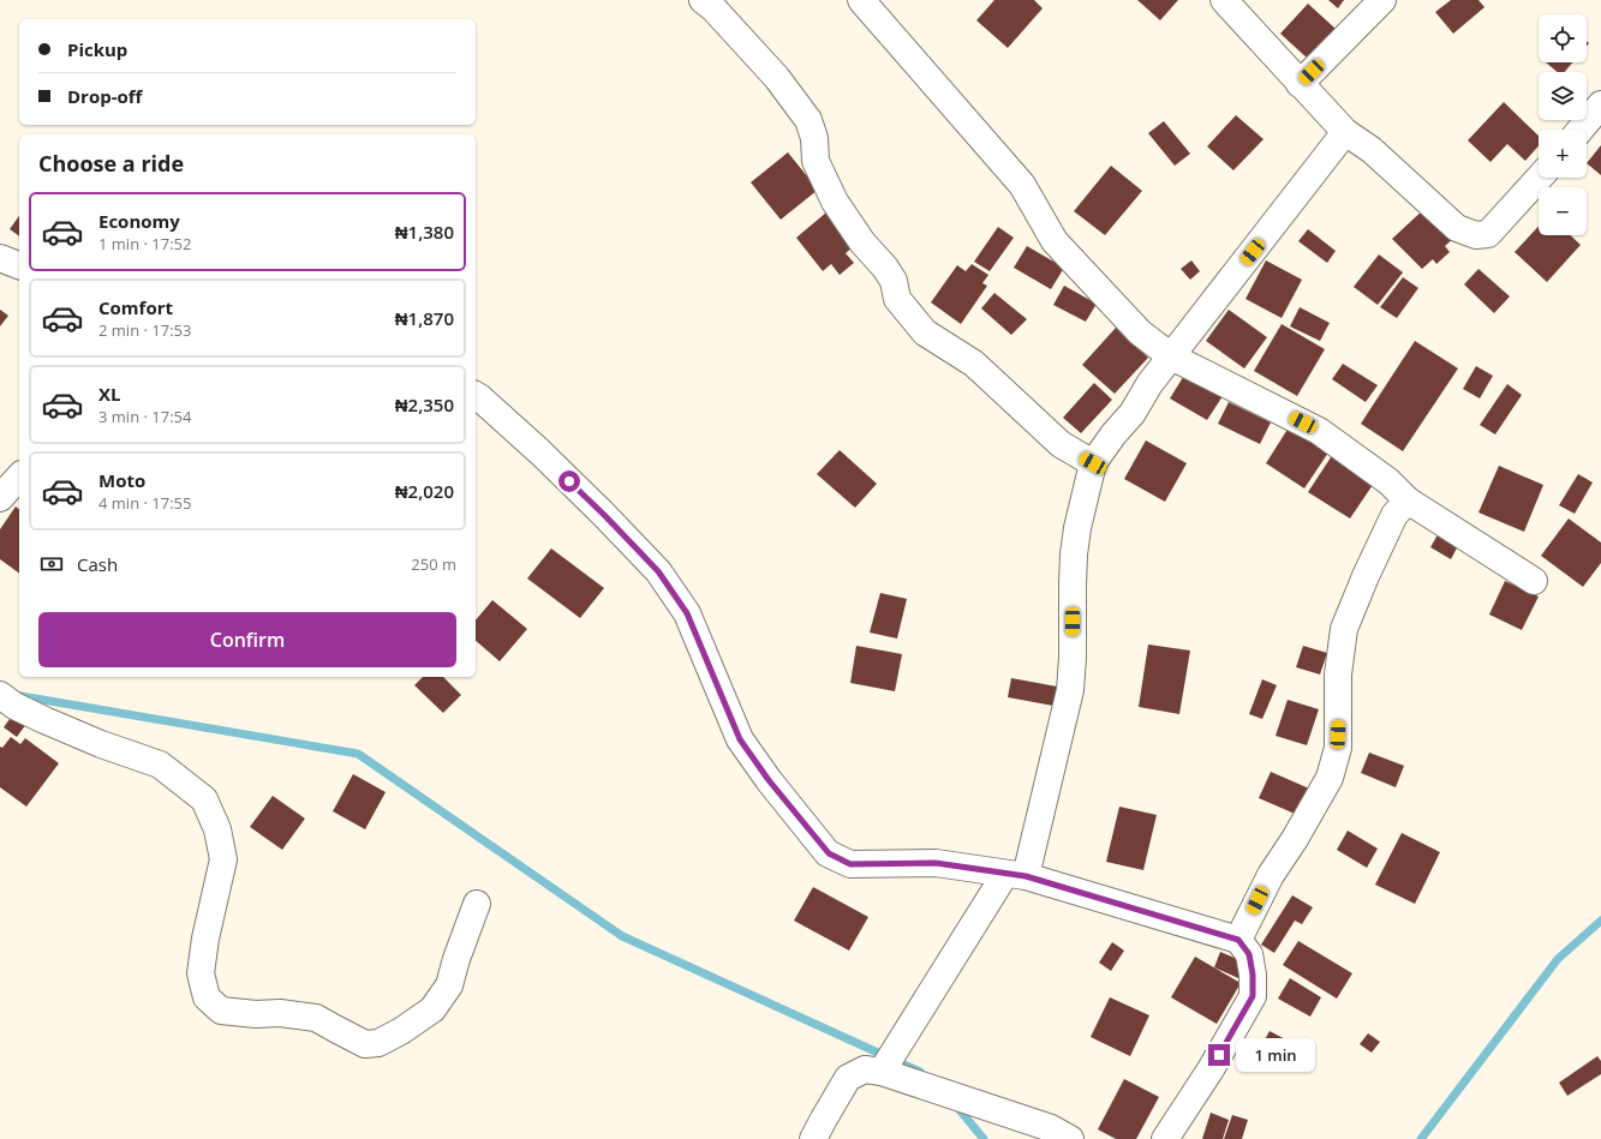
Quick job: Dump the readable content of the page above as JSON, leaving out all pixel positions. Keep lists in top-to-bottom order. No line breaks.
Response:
{"page":{"map_buttons":["+","−"],"banner":["Pickup","Drop-off"],"heading":"Choose a ride","list":[{"name":"Economy","note":"1 min · 17:52","value":"₦1,380"},{"name":"Comfort","note":"2 min · 17:53","value":"₦1,870"},{"name":"XL","note":"3 min · 17:54","value":"₦2,350"},{"name":"Moto","note":"4 min · 17:55","value":"₦2,020"}],"pay":["Cash","250 m"],"buttons":"Confirm","bubble":"1 min"}}
